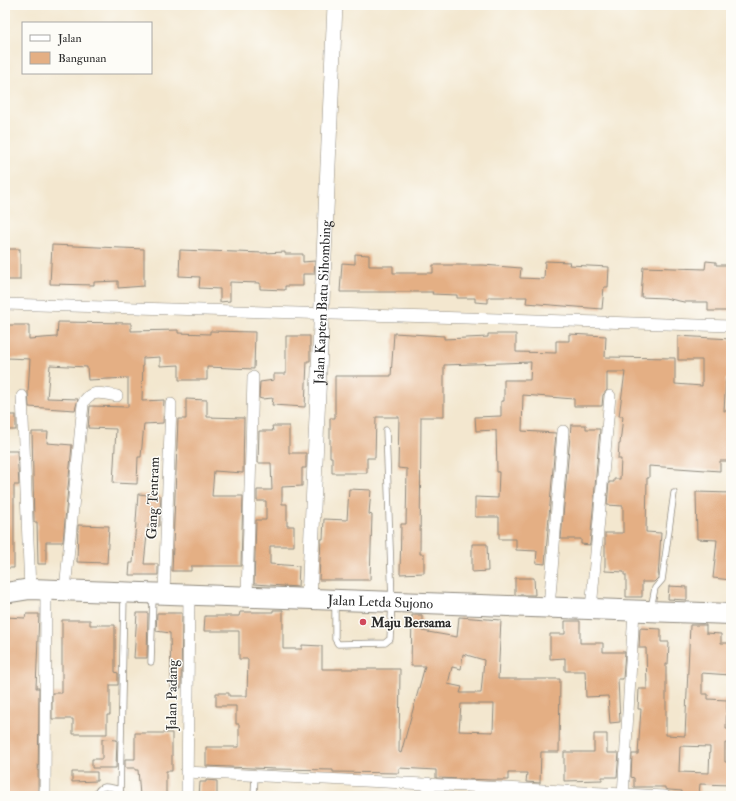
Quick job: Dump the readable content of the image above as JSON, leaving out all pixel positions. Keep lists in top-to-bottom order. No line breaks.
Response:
{"streets":{"highway":["Jalan Letda Sujono"],"street":["Jalan Kapten Batu Sihombing","Gang Tentram","Jalan Padang"]},"crossings":[["Jalan Kapten Batu Sihombing","Jalan Letda Sujono"],["Gang Tentram","Jalan Letda Sujono"],["Jalan Letda Sujono","Jalan Padang"]],"places":["Maju Bersama"],"legend":["Jalan","Bangunan"]}
